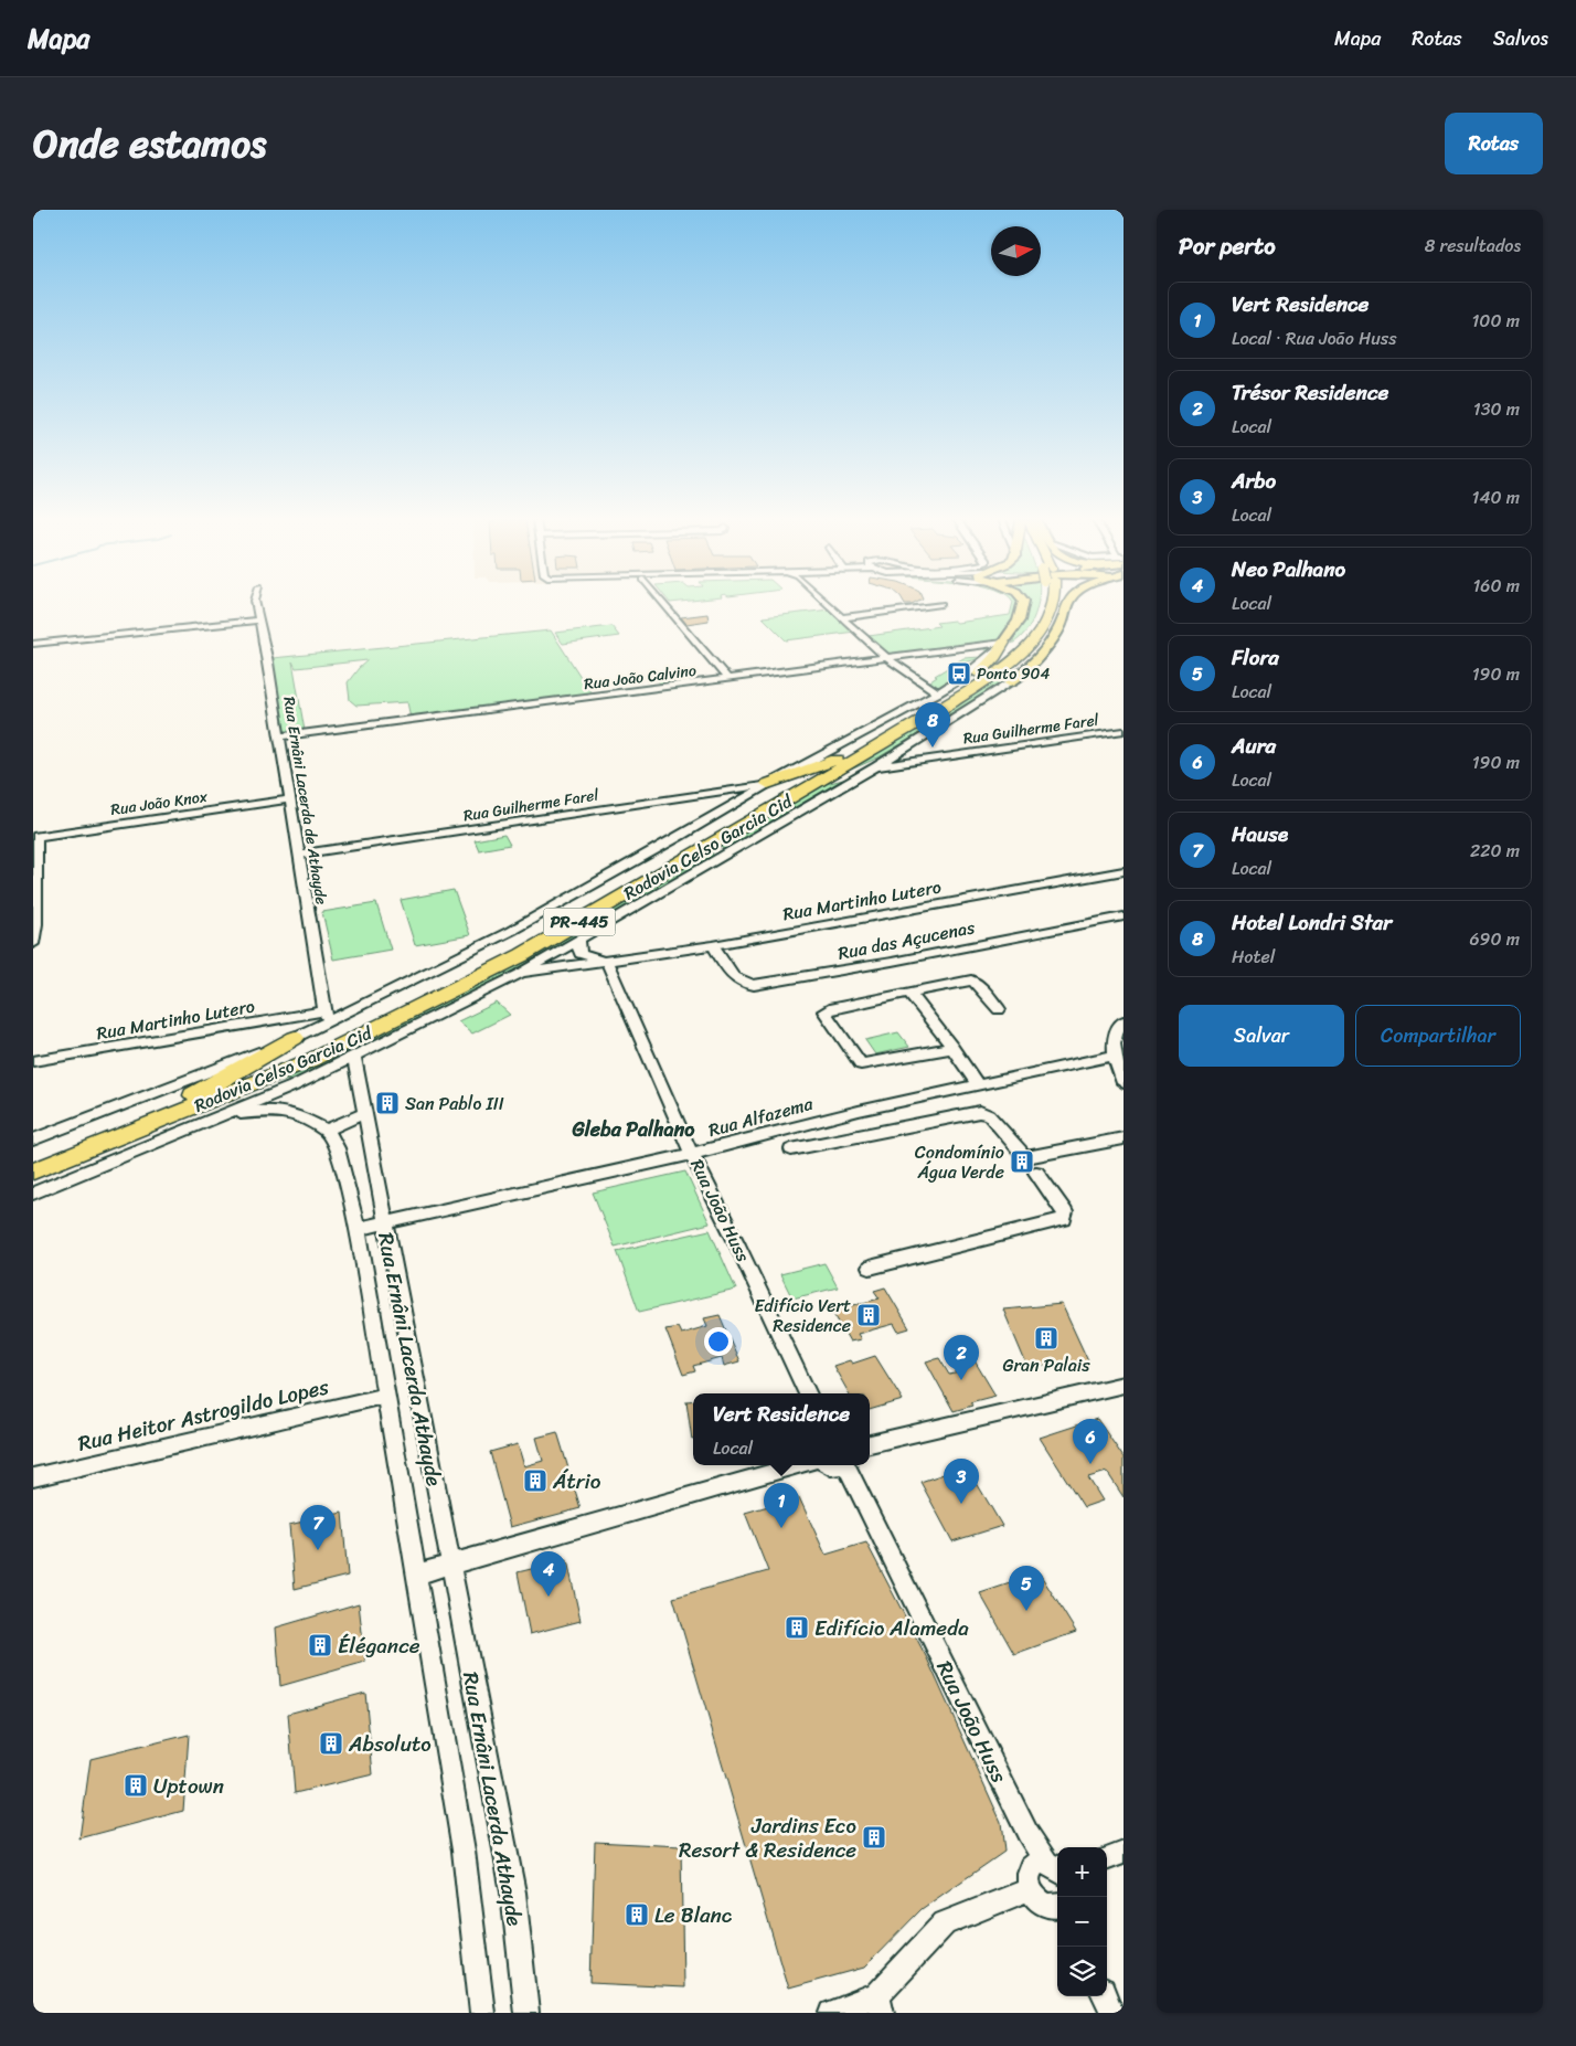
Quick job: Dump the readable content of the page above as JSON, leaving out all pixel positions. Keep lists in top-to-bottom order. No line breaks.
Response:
{"streets":{"highway":["Rodovia Celso Garcia Cid","PR-445"],"street":["Rua João Calvino","Rua Guilherme Farel","Rua Ernâni Lacerda de Athayde","Rua João Knox","Rua Martinho Lutero","Rua das Açucenas","Rua Alfazema","Rua João Huss","Rua Ernâni Lacerda Athayde","Rua Heitor Astrogildo Lopes"]},"crossings":[["Rua João Calvino","Rua Ernâni Lacerda de Athayde"],["Rua João Calvino","Rodovia Celso Garcia Cid"],["Rua Guilherme Farel","Rua Ernâni Lacerda de Athayde"],["Rua Guilherme Farel","Rodovia Celso Garcia Cid"],["Rua Ernâni Lacerda de Athayde","Rua João Knox"],["Rua Ernâni Lacerda de Athayde","Rodovia Celso Garcia Cid"],["Rua Ernâni Lacerda de Athayde","Rua Martinho Lutero"],["Rodovia Celso Garcia Cid","Rua Martinho Lutero"],["Rua Martinho Lutero","Rua das Açucenas"],["Rua Martinho Lutero","Rua João Huss"],["Rua Alfazema","Rua João Huss"],["Rua Alfazema","Rua Ernâni Lacerda Athayde"],["Rua Ernâni Lacerda Athayde","Rua Heitor Astrogildo Lopes"]],"districts":["Gleba Palhano"],"places":{"bus stop":["Ponto 904"],"building":["San Pablo III","Condomínio Água Verde","Edifício Vert Residence","Gran Palais","Átrio","Edifício Alameda","Élégance","Absoluto","Uptown","Jardins Eco Resort & Residence","Le Blanc"]},"north":"right","page":{"header":"Mapa","nav":["Mapa","Rotas","Salvos"],"title":"Onde estamos","buttons":["Rotas",["Salvar","Compartilhar"]],"heading":["Por perto","8 resultados"],"list":[{"mark":"1","name":"Vert Residence","note":"Local · Rua João Huss","value":"100 m"},{"mark":"2","name":"Trésor Residence","note":"Local","value":"130 m"},{"mark":"3","name":"Arbo","note":"Local","value":"140 m"},{"mark":"4","name":"Neo Palhano","note":"Local","value":"160 m"},{"mark":"5","name":"Flora","note":"Local","value":"190 m"},{"mark":"6","name":"Aura","note":"Local","value":"190 m"},{"mark":"7","name":"Hause","note":"Local","value":"220 m"},{"mark":"8","name":"Hotel Londri Star","note":"Hotel","value":"690 m"}],"pins":["8","2","6","3","1","7","4","5"],"popup":["Vert Residence","Local"],"map_buttons":["+","−"]}}
